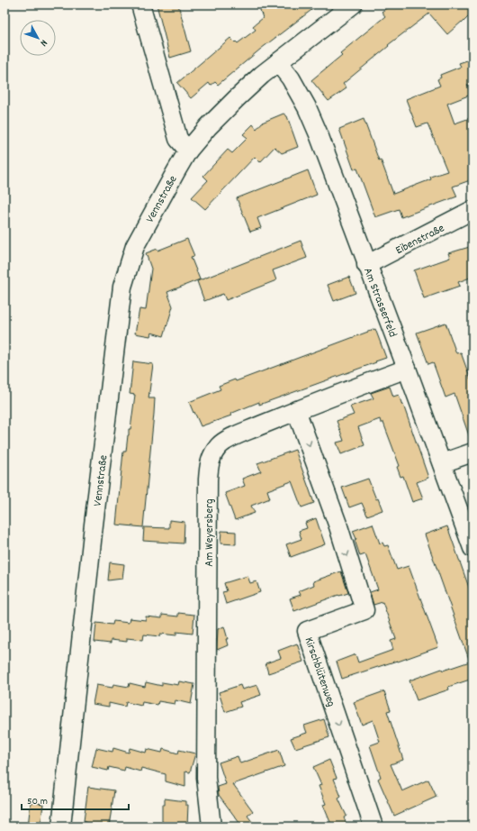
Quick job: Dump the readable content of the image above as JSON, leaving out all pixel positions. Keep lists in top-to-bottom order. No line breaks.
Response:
{"streets":{"street":["Vennstraße","Eibenstraße","Am Strasserfeld","Am Weyersberg","Kirschblütenweg"]},"crossings":[["Vennstraße","Am Strasserfeld"],["Eibenstraße","Am Strasserfeld"],["Am Strasserfeld","Am Weyersberg"],["Am Weyersberg","Kirschblütenweg"]],"one_way":["Kirschblütenweg"],"scale_bar":"50 m","north":"bottom right"}
